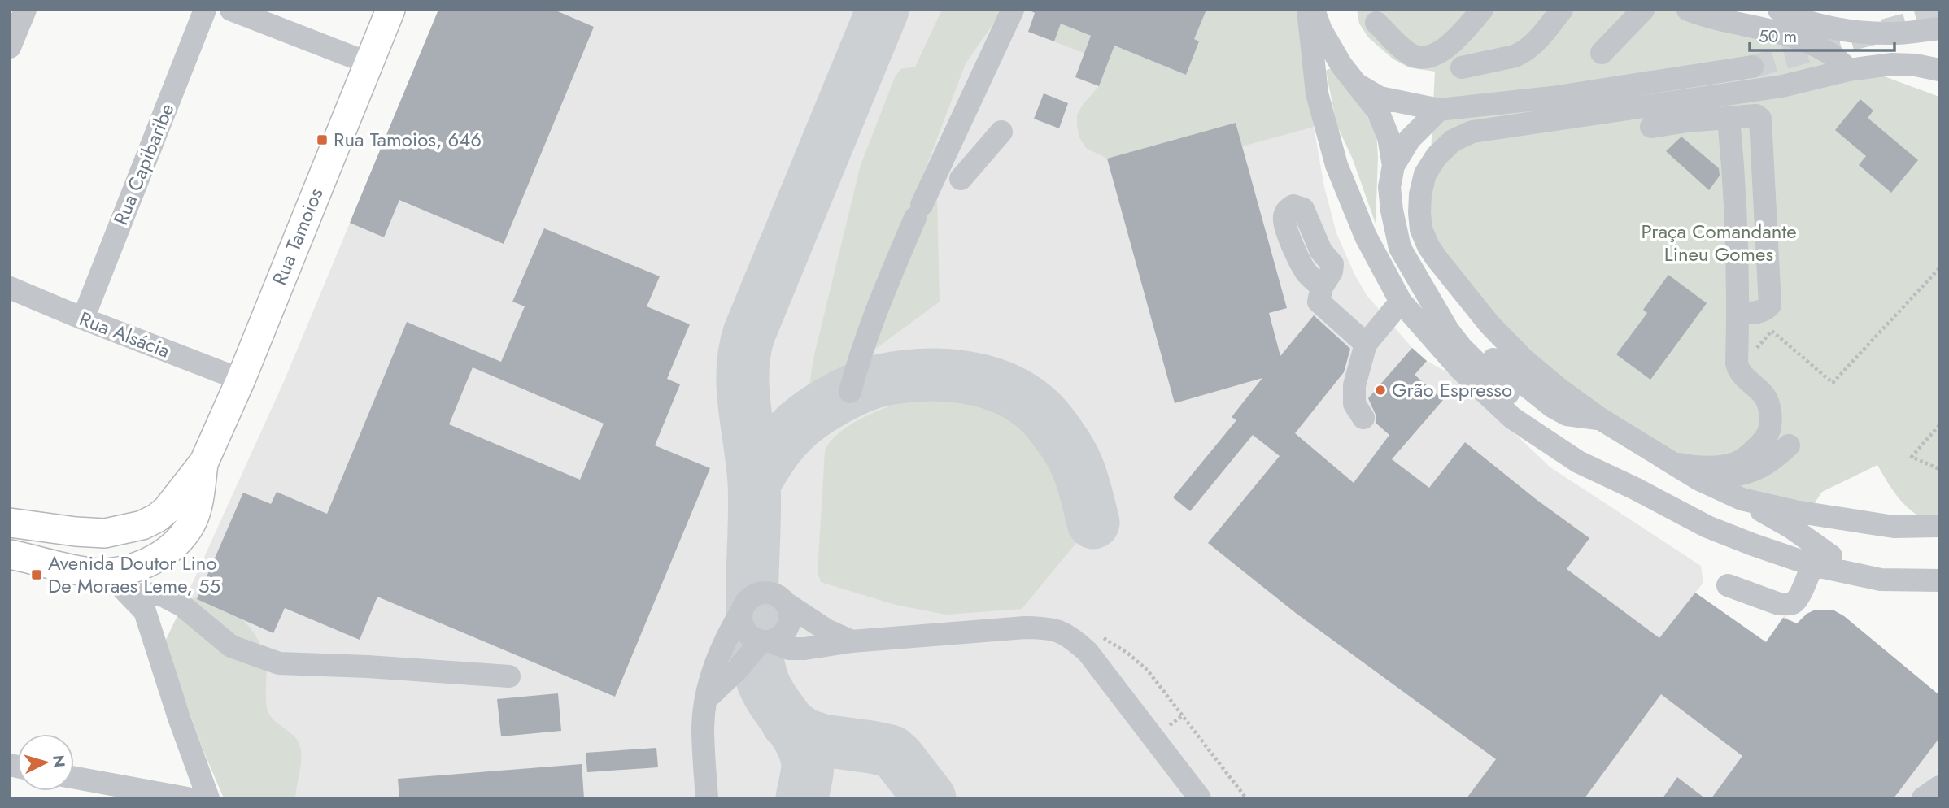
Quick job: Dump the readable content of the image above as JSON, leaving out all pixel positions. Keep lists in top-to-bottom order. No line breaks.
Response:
{"streets":{"main road":["Rua Tamoios"],"street":["Rua Capibaribe","Rua Alsácia"]},"crossings":[["Rua Capibaribe","Rua Alsácia"],["Rua Tamoios","Rua Alsácia"]],"parks":["Praça Comandante Lineu Gomes"],"places":{"transit":["Rua Tamoios, 646","Avenida Doutor Lino De Moraes Leme, 55"],"other":["Grão Espresso"]},"scale_bar":"50 m","north":"right"}
